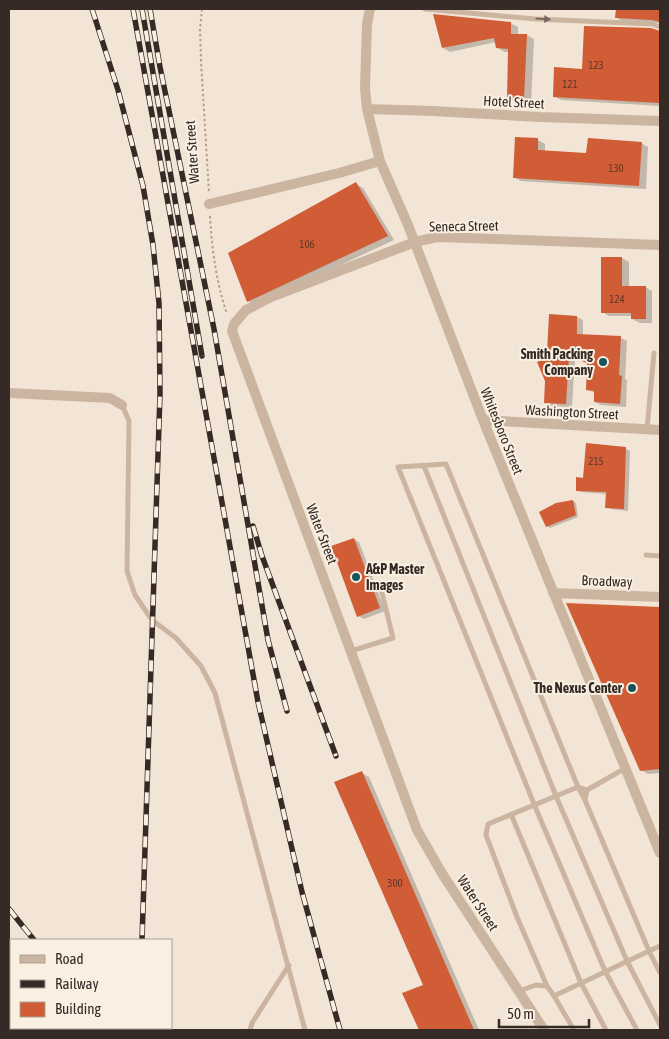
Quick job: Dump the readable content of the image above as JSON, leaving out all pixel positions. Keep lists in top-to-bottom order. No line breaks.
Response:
{"streets":{"street":["Hotel Street","Water Street","Seneca Street","Washington Street","Whitesboro Street","Broadway"]},"crossings":[["Hotel Street","Whitesboro Street"],["Water Street","Seneca Street"],["Seneca Street","Whitesboro Street"],["Washington Street","Whitesboro Street"],["Whitesboro Street","Broadway"]],"places":["Smith Packing Company","A&P Master Images","The Nexus Center"],"house_numbers":["123","121","130","106","124","215","300"],"legend":["Road","Railway","Building"],"scale_bar":"50 m"}
